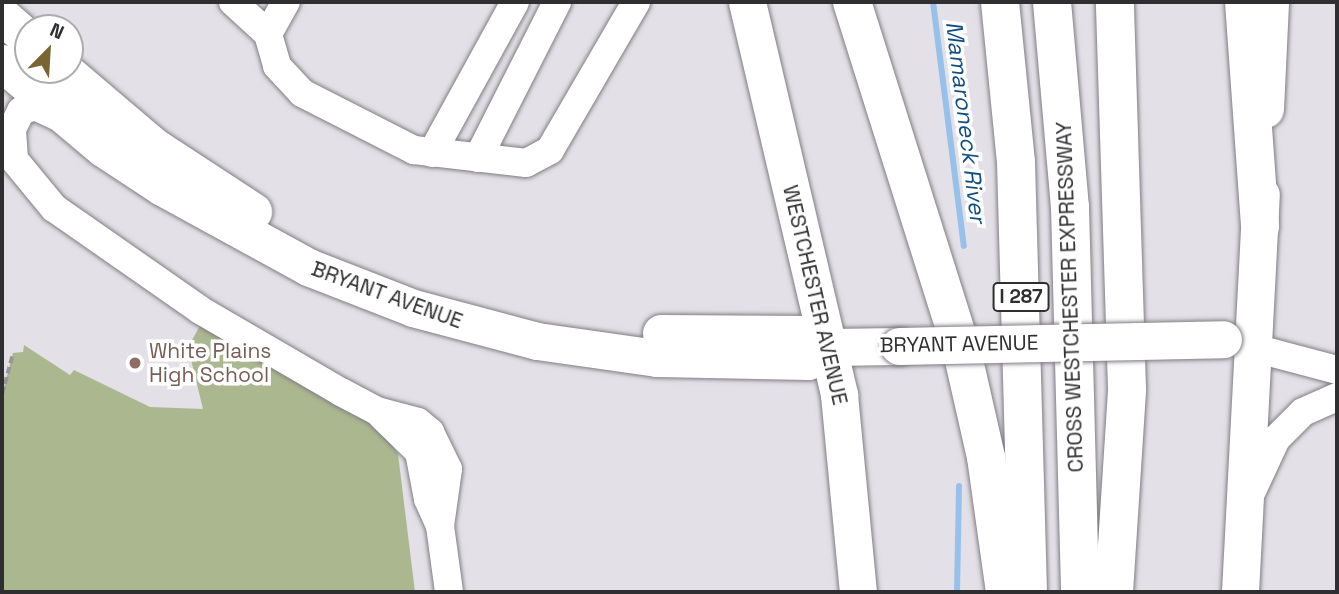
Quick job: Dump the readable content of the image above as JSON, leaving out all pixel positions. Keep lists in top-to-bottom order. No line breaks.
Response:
{"streets":{"highway":["I 287","CROSS WESTCHESTER EXPRESSWAY"],"main road":["BRYANT AVENUE","WESTCHESTER AVENUE"]},"crossings":[["BRYANT AVENUE","WESTCHESTER AVENUE"]],"water":["Mamaroneck River"],"places":["White Plains High School"],"north":"top right"}
